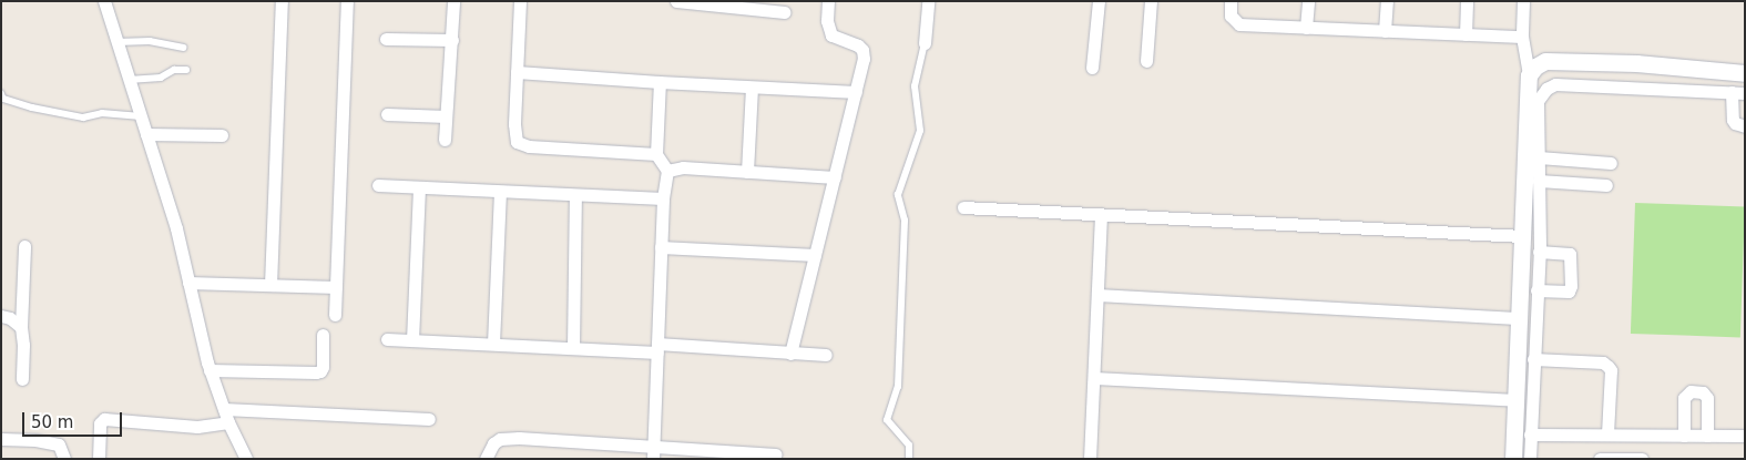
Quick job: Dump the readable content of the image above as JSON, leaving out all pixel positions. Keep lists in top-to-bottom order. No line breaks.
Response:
{"scale_bar":"50 m"}
